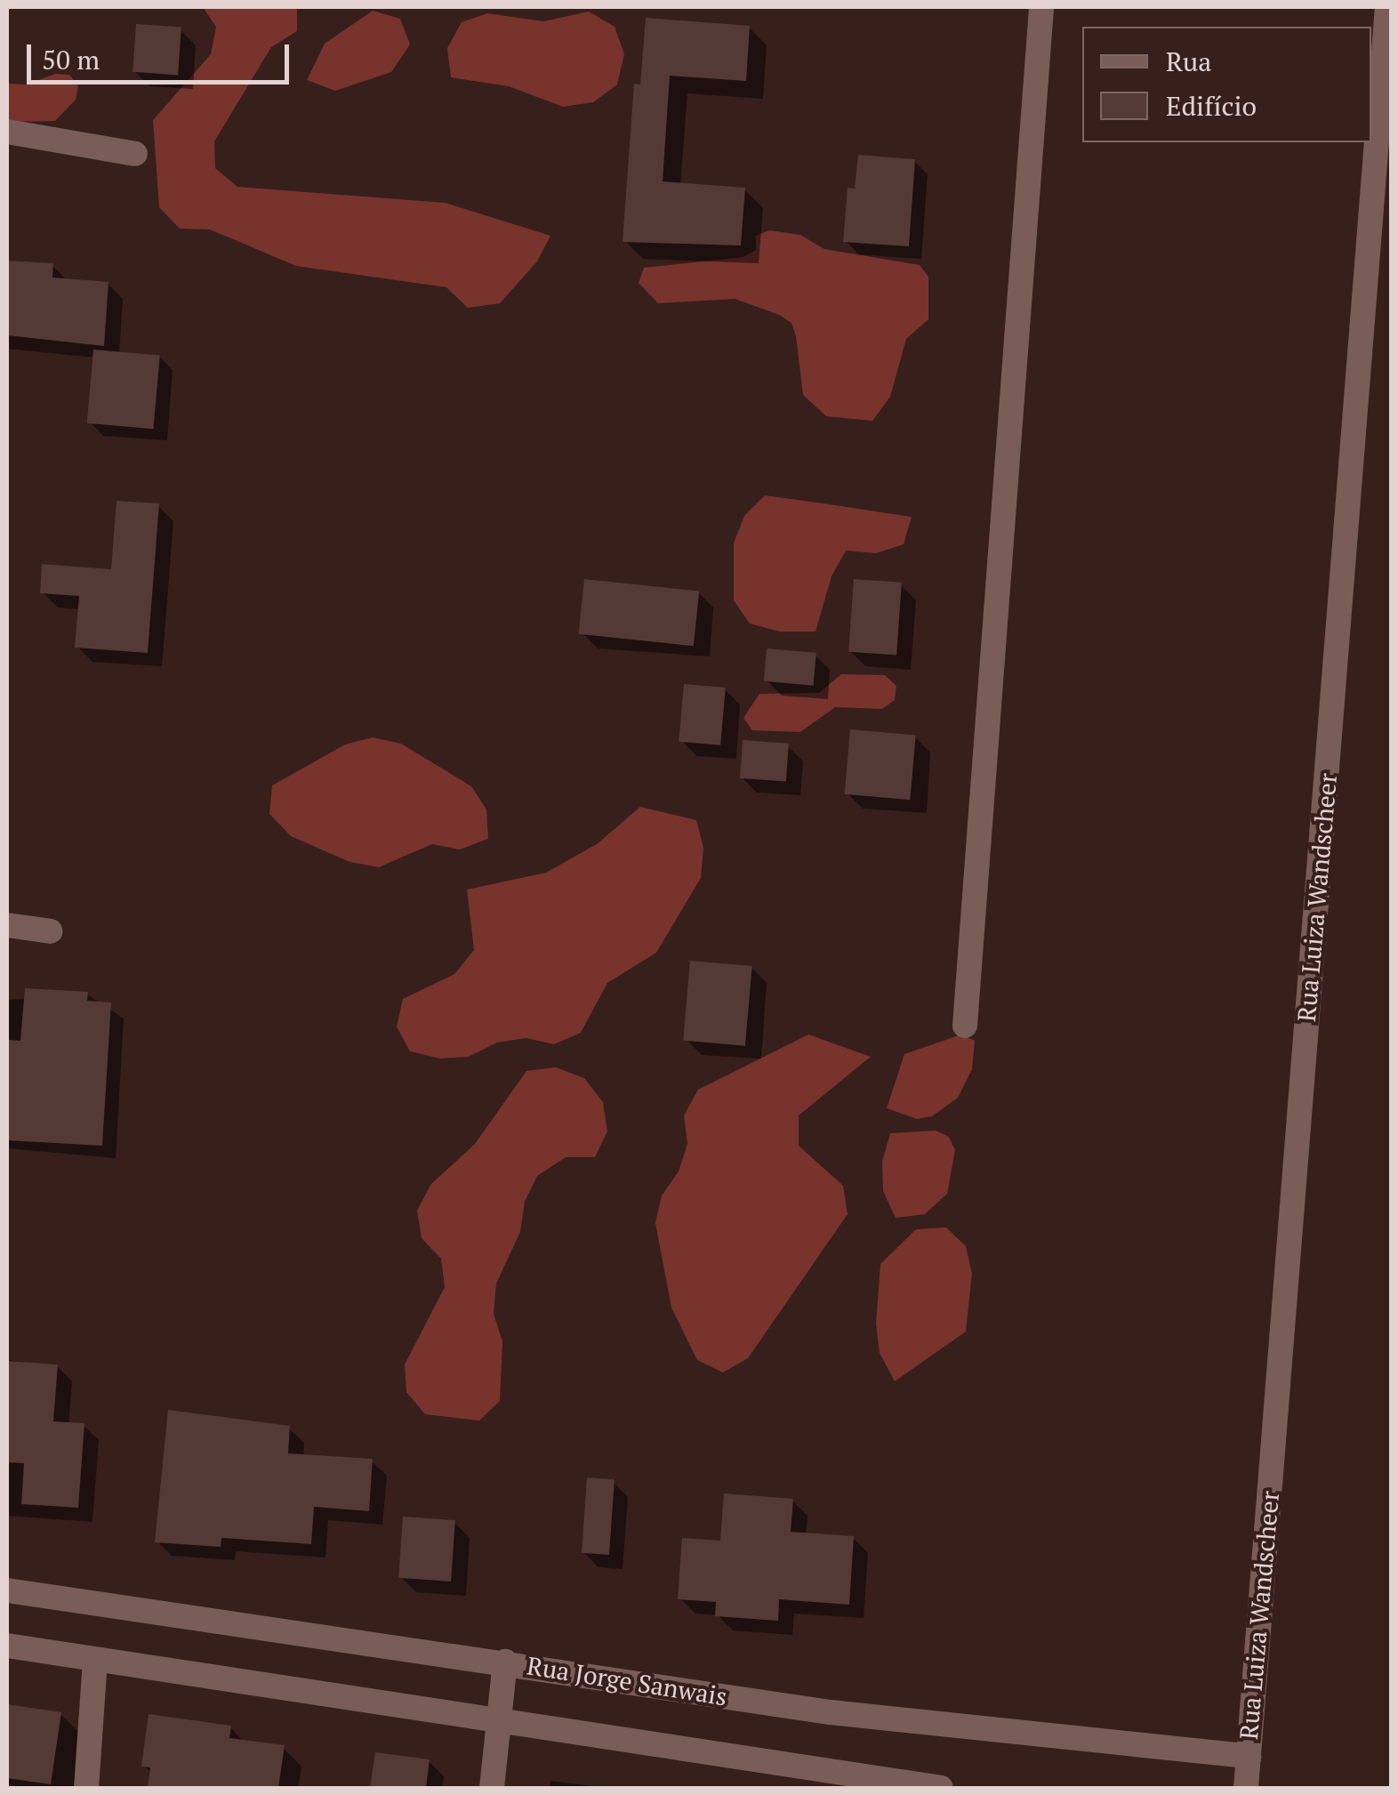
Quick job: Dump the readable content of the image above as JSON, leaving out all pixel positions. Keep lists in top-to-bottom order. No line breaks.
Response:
{"streets":{"street":["Rua Luiza Wandscheer","Rua Jorge Sanwais"]},"crossings":[["Rua Luiza Wandscheer","Rua Jorge Sanwais"]],"legend":["Rua","Edifício"],"scale_bar":"50 m"}
